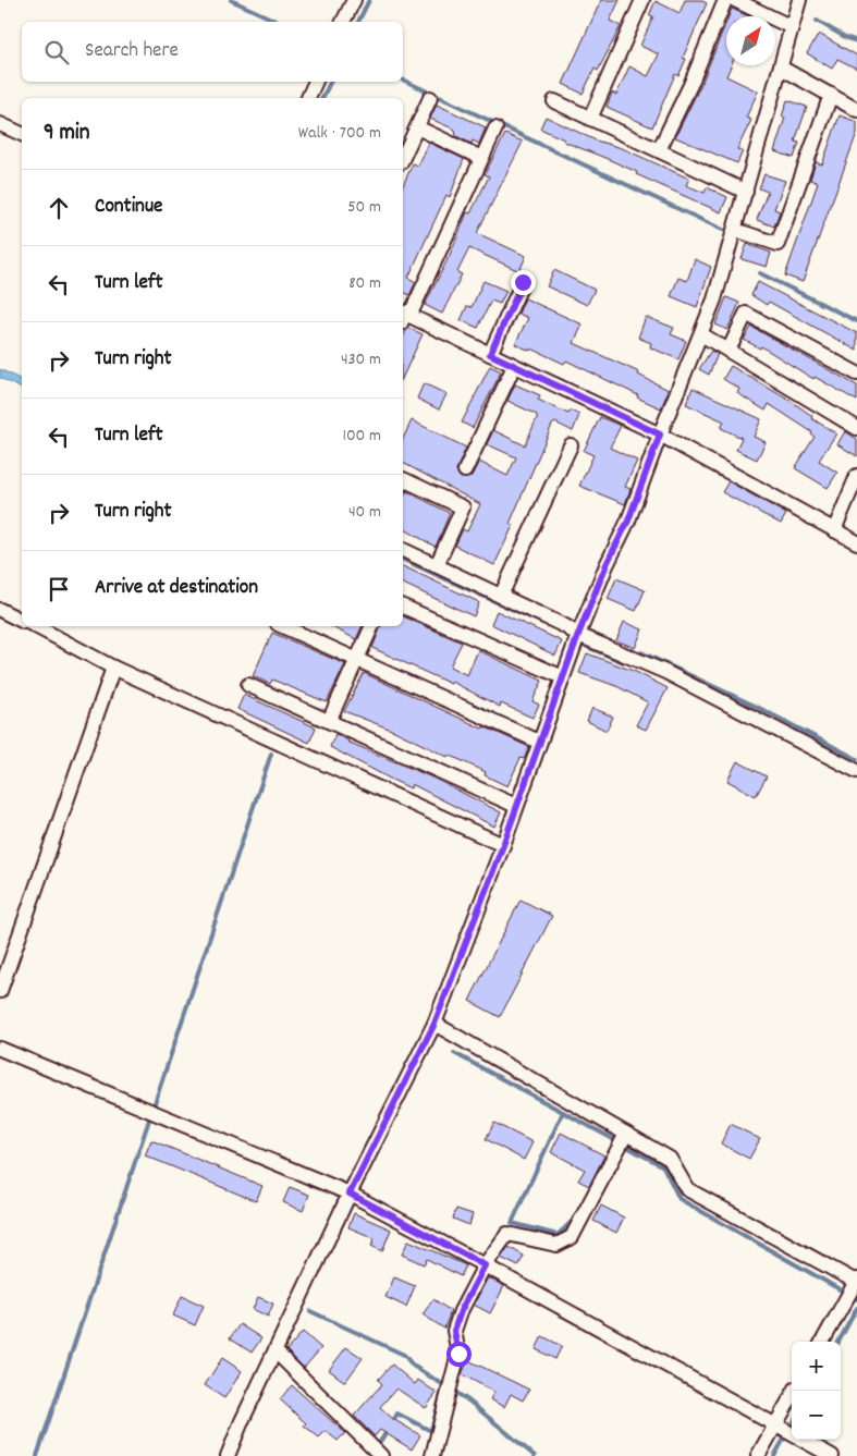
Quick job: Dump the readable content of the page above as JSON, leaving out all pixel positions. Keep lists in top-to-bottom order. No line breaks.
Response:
{"north":"top right","page":{"search":"Search here","heading":["9 min","Walk · 700 m"],"list":[["Continue","50 m"],["Turn left","80 m"],["Turn right","430 m"],["Turn left","100 m"],["Turn right","40 m"],"Arrive at destination"],"map_buttons":["+","−"]}}
